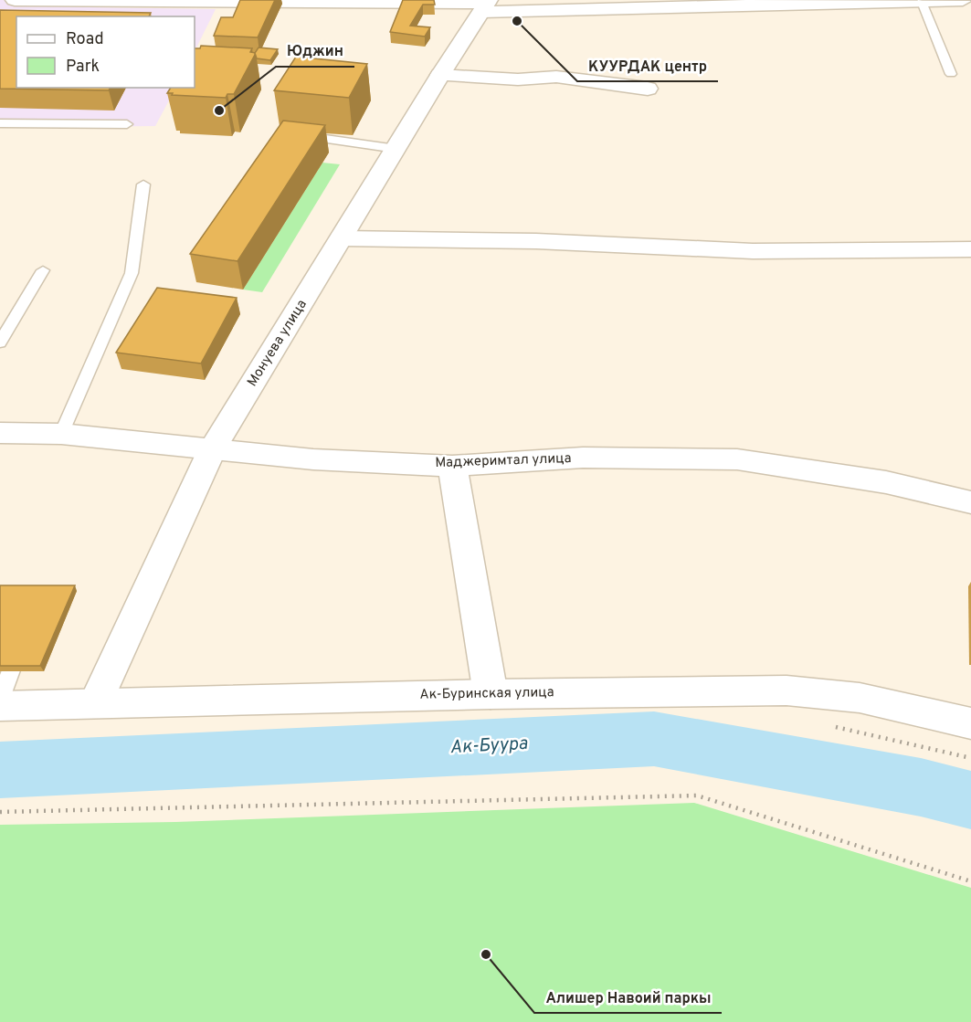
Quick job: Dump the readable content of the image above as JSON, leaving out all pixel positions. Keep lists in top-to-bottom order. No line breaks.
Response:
{"streets":{"street":["Монуева улица","Маджеримтал улица","Ак-Буринская улица"]},"crossings":[["Монуева улица","Маджеримтал улица"],["Монуева улица","Ак-Буринская улица"]],"water":["Ак-Буура"],"places":["КУУРДАК центр","Юджин","Алишер Навоий паркы"],"legend":["Road","Park"]}
